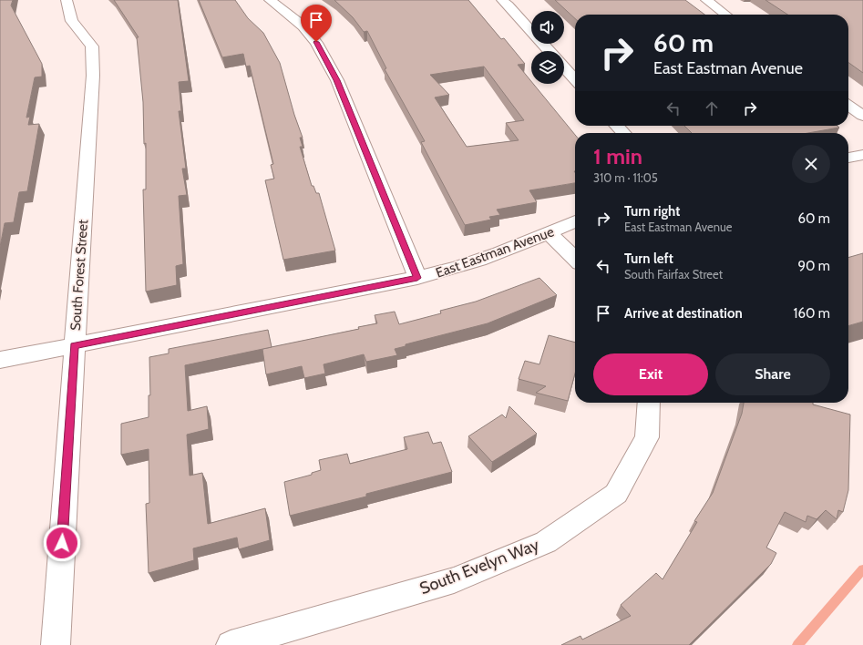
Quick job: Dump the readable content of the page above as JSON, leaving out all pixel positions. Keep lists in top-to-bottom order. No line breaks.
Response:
{"streets":{"street":["East Eastman Avenue","South Forest Street","South Evelyn Way"]},"crossings":[["East Eastman Avenue","South Forest Street"]],"page":{"turn":["60 m","East Eastman Avenue"],"heading":["1 min","310 m · 11:05"],"list":[{"name":"Turn right","note":"East Eastman Avenue","value":"60 m"},{"name":"Turn left","note":"South Fairfax Street","value":"90 m"},{"name":"Arrive at destination","value":"160 m"}],"buttons":["Exit","Share"]}}
